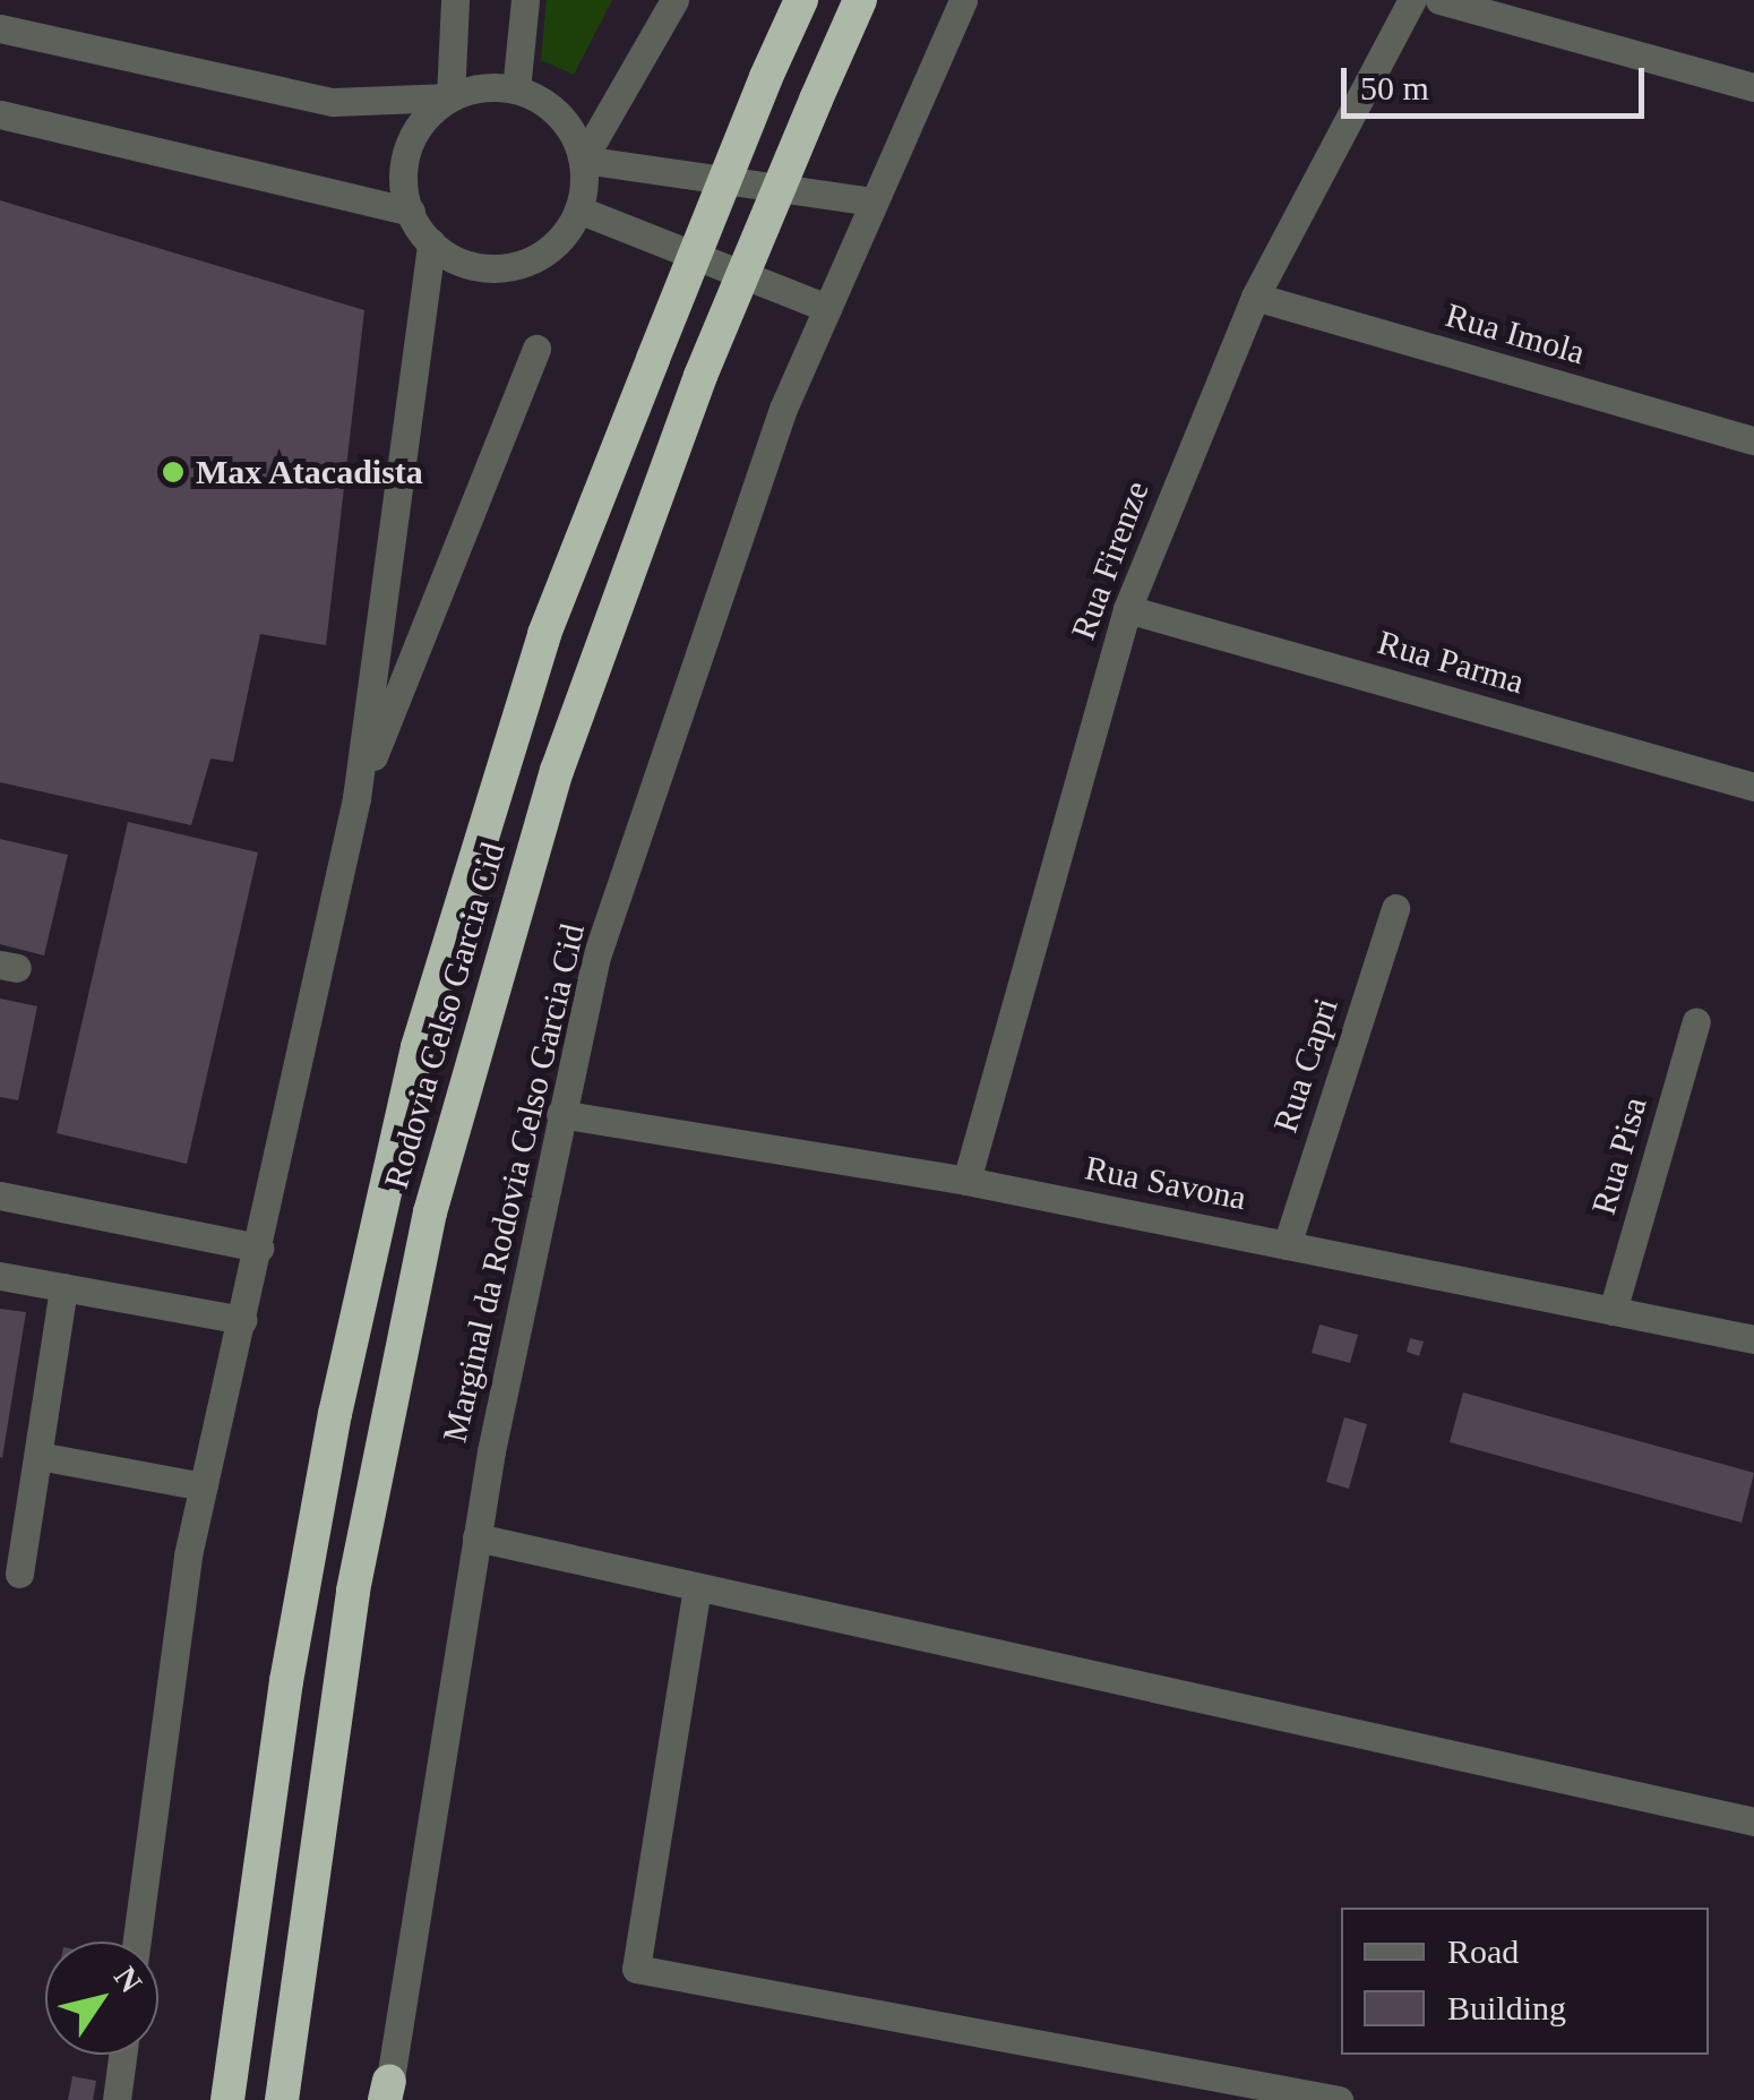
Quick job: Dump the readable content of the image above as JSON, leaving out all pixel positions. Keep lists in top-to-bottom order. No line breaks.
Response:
{"streets":{"highway":["Rodovia Celso Garcia Cid"],"street":["Rua Imola","Rua Firenze","Rua Parma","Rua Capri","Rua Pisa","Marginal da Rodovia Celso Garcia Cid","Rua Savona"]},"crossings":[["Rua Imola","Rua Firenze"],["Rua Firenze","Rua Parma"],["Rua Firenze","Rua Savona"],["Rua Capri","Rua Savona"],["Rua Pisa","Rua Savona"],["Marginal da Rodovia Celso Garcia Cid","Rua Savona"]],"places":["Max Atacadista"],"legend":["Road","Building"],"scale_bar":"50 m","north":"top right"}
